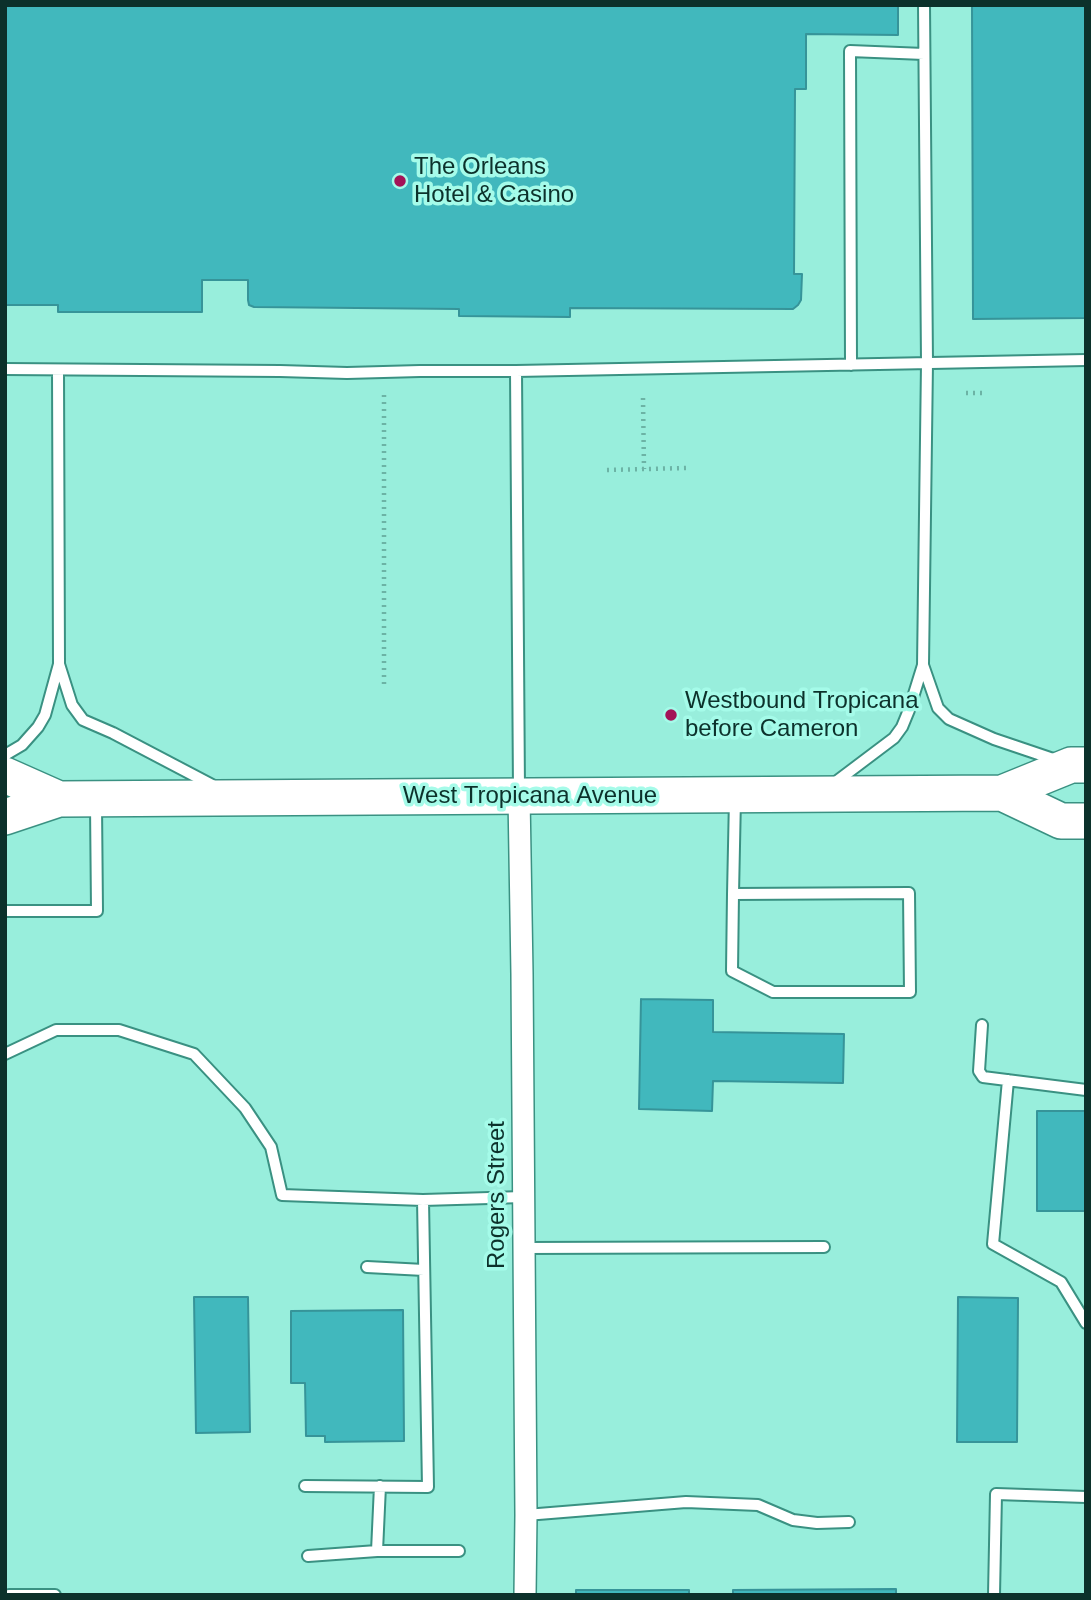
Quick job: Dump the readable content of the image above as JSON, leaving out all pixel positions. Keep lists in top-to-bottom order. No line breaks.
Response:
{"streets":{"main road":["West Tropicana Avenue"],"street":["Rogers Street"]},"crossings":[["West Tropicana Avenue","Rogers Street"]],"places":["The Orleans Hotel & Casino","Westbound Tropicana before Cameron"]}
